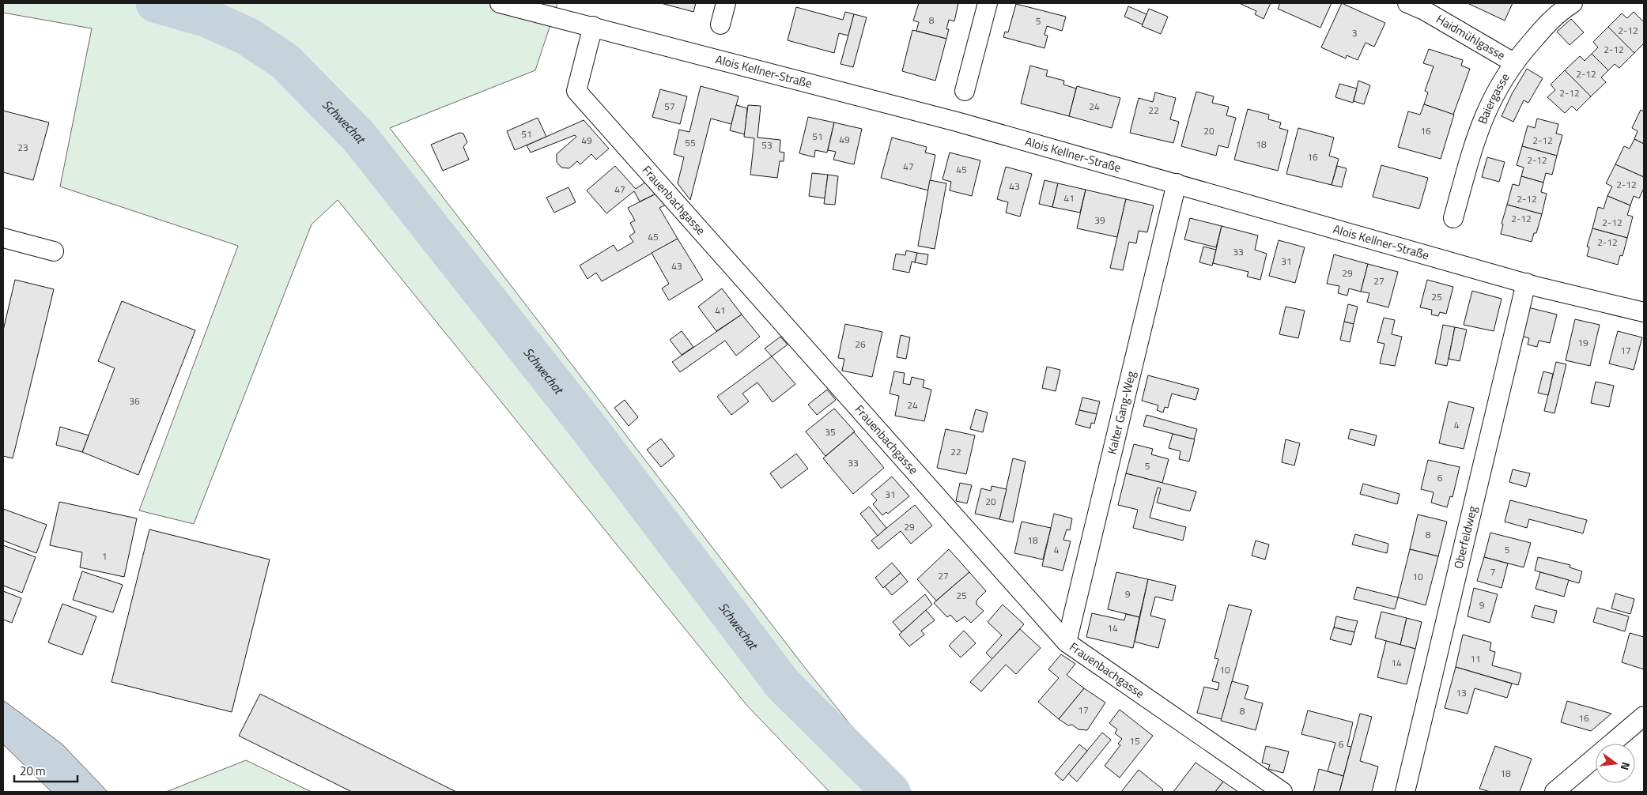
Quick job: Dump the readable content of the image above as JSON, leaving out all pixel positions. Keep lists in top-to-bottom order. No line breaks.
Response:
{"streets":{"street":["Haidmühlgasse","Alois Kellner-Straße","Baiergasse","Frauenbachgasse","Kalter Gang-Weg","Oberfeldweg"]},"crossings":[["Haidmühlgasse","Baiergasse"],["Alois Kellner-Straße","Frauenbachgasse"],["Alois Kellner-Straße","Kalter Gang-Weg"],["Alois Kellner-Straße","Oberfeldweg"],["Frauenbachgasse","Kalter Gang-Weg"]],"water":["Schwechat"],"house_numbers":["8","5","2-12","3","2-12","2-12","2-12","57","24","22","20","16","51","51","49","49","2-12","55","18","53","23","16","2-12","47","45","2-12","43","47","41","2-12","2-12","39","2-12","45","2-12","33","31","43","29","27","25","41","19","26","17","36","24","4","35","22","33","5","6","31","20","29","8","18","4","5","1","7","27","10","9","25","9","14","11","14","10","13","17","8","16","15","6","18"],"scale_bar":"20 m","north":"right"}
